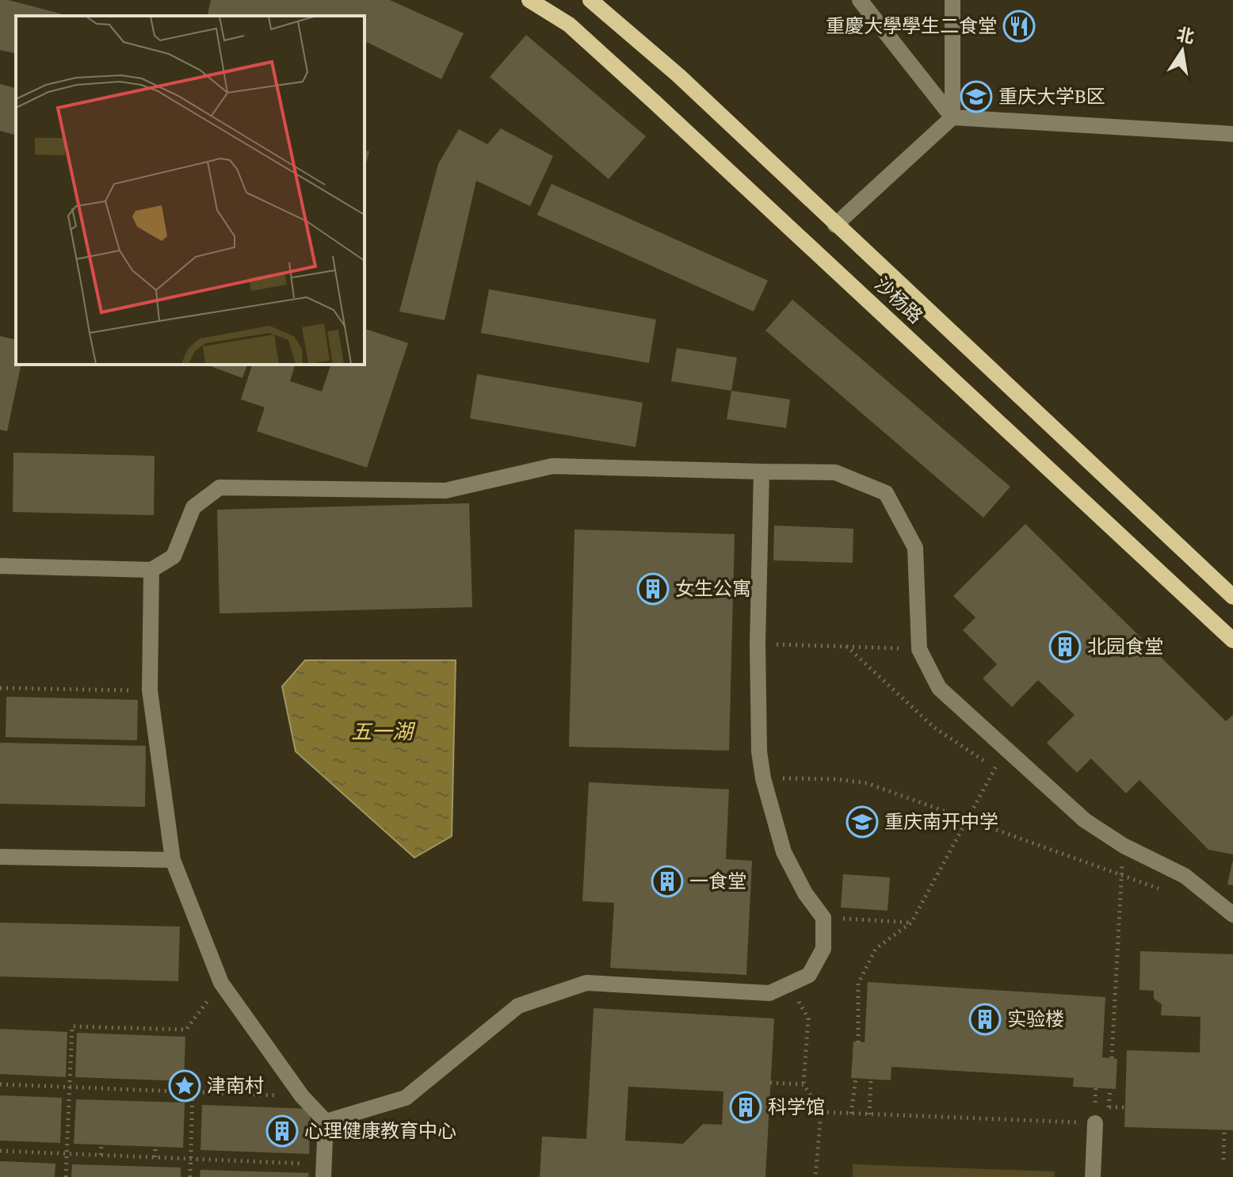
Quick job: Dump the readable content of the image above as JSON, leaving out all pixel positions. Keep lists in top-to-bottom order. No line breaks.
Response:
{"streets":{"main road":["沙杨路"]},"water":["五一湖"],"places":{"restaurant":["重慶大學學生二食堂"],"school or university":["重庆大学B区","重庆南开中学"],"building":["女生公寓","北园食堂","一食堂","实验楼","科学馆","心理健康教育中心"],"place":["津南村"]},"north":"top"}
